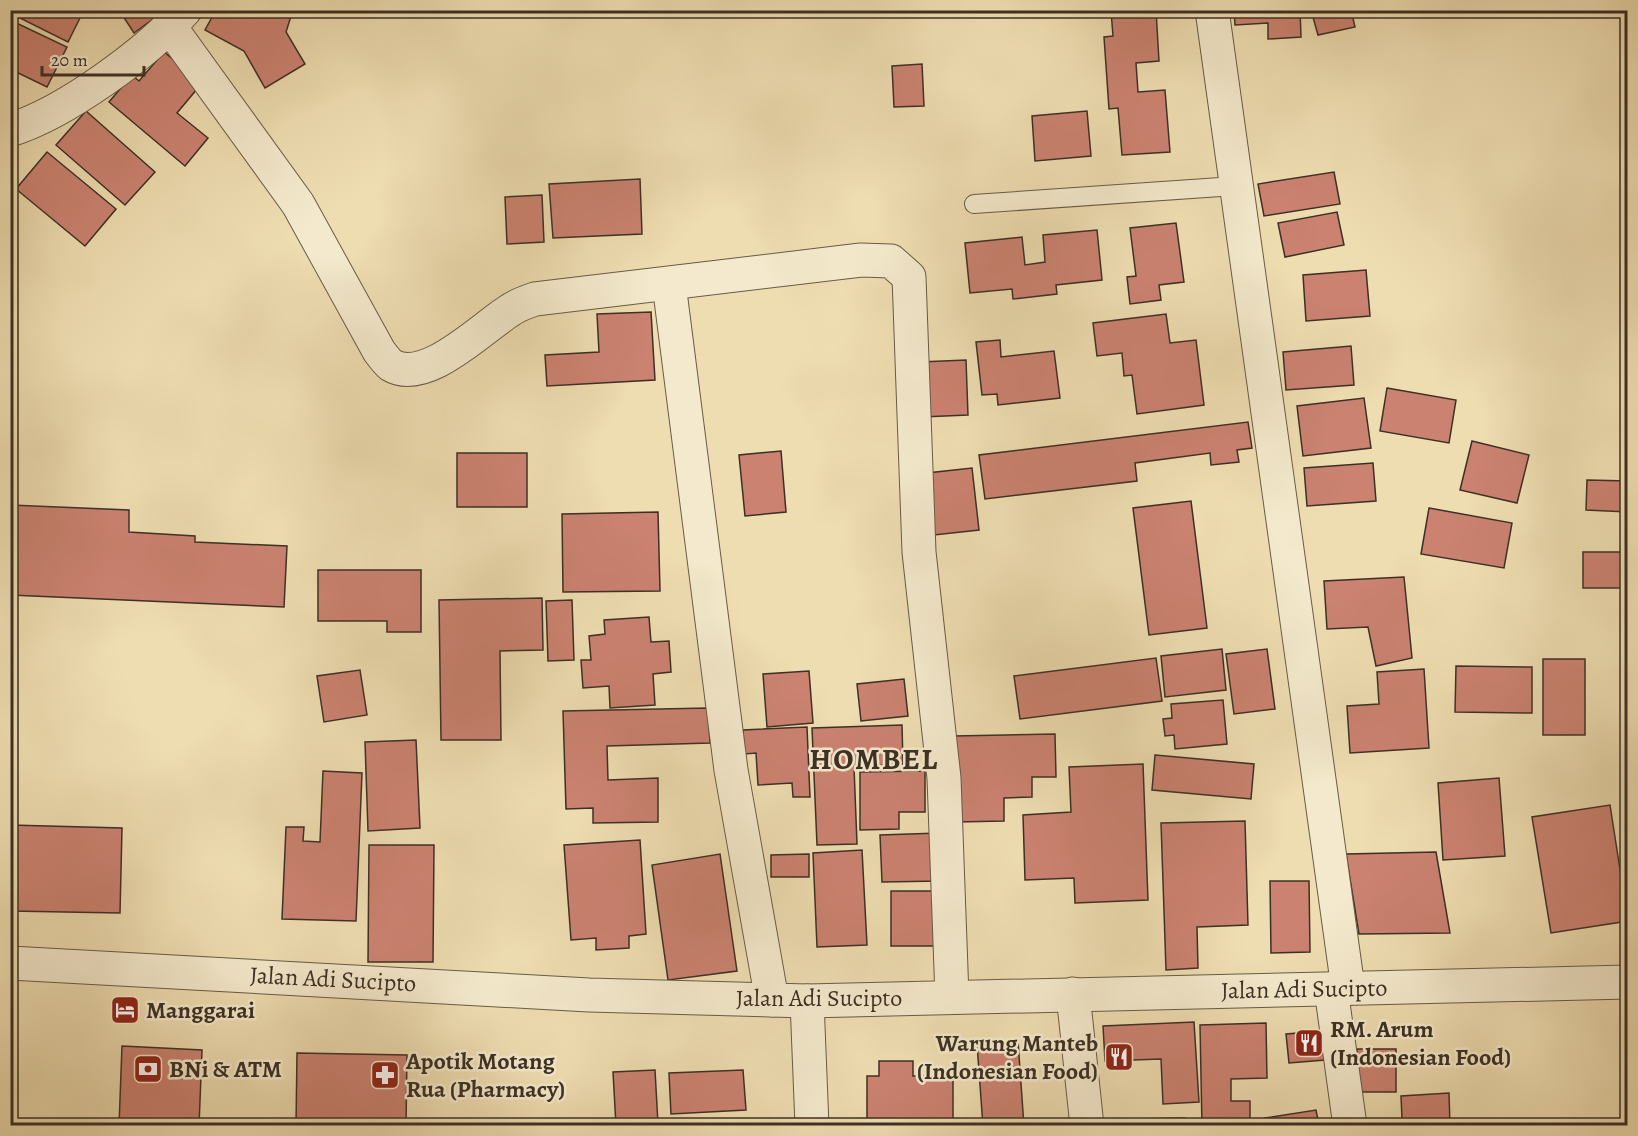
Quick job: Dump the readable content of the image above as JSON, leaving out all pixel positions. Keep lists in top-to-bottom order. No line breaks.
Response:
{"streets":{"street":["Jalan Adi Sucipto"]},"districts":["HOMBEL"],"places":{"hotel":["Manggarai"],"restaurant":["RM. Arum (Indonesian Food)","Warung Manteb (Indonesian Food)"],"bank":["BNi & ATM"],"pharmacy":["Apotik Motang Rua (Pharmacy)"]},"scale_bar":"20 m"}
